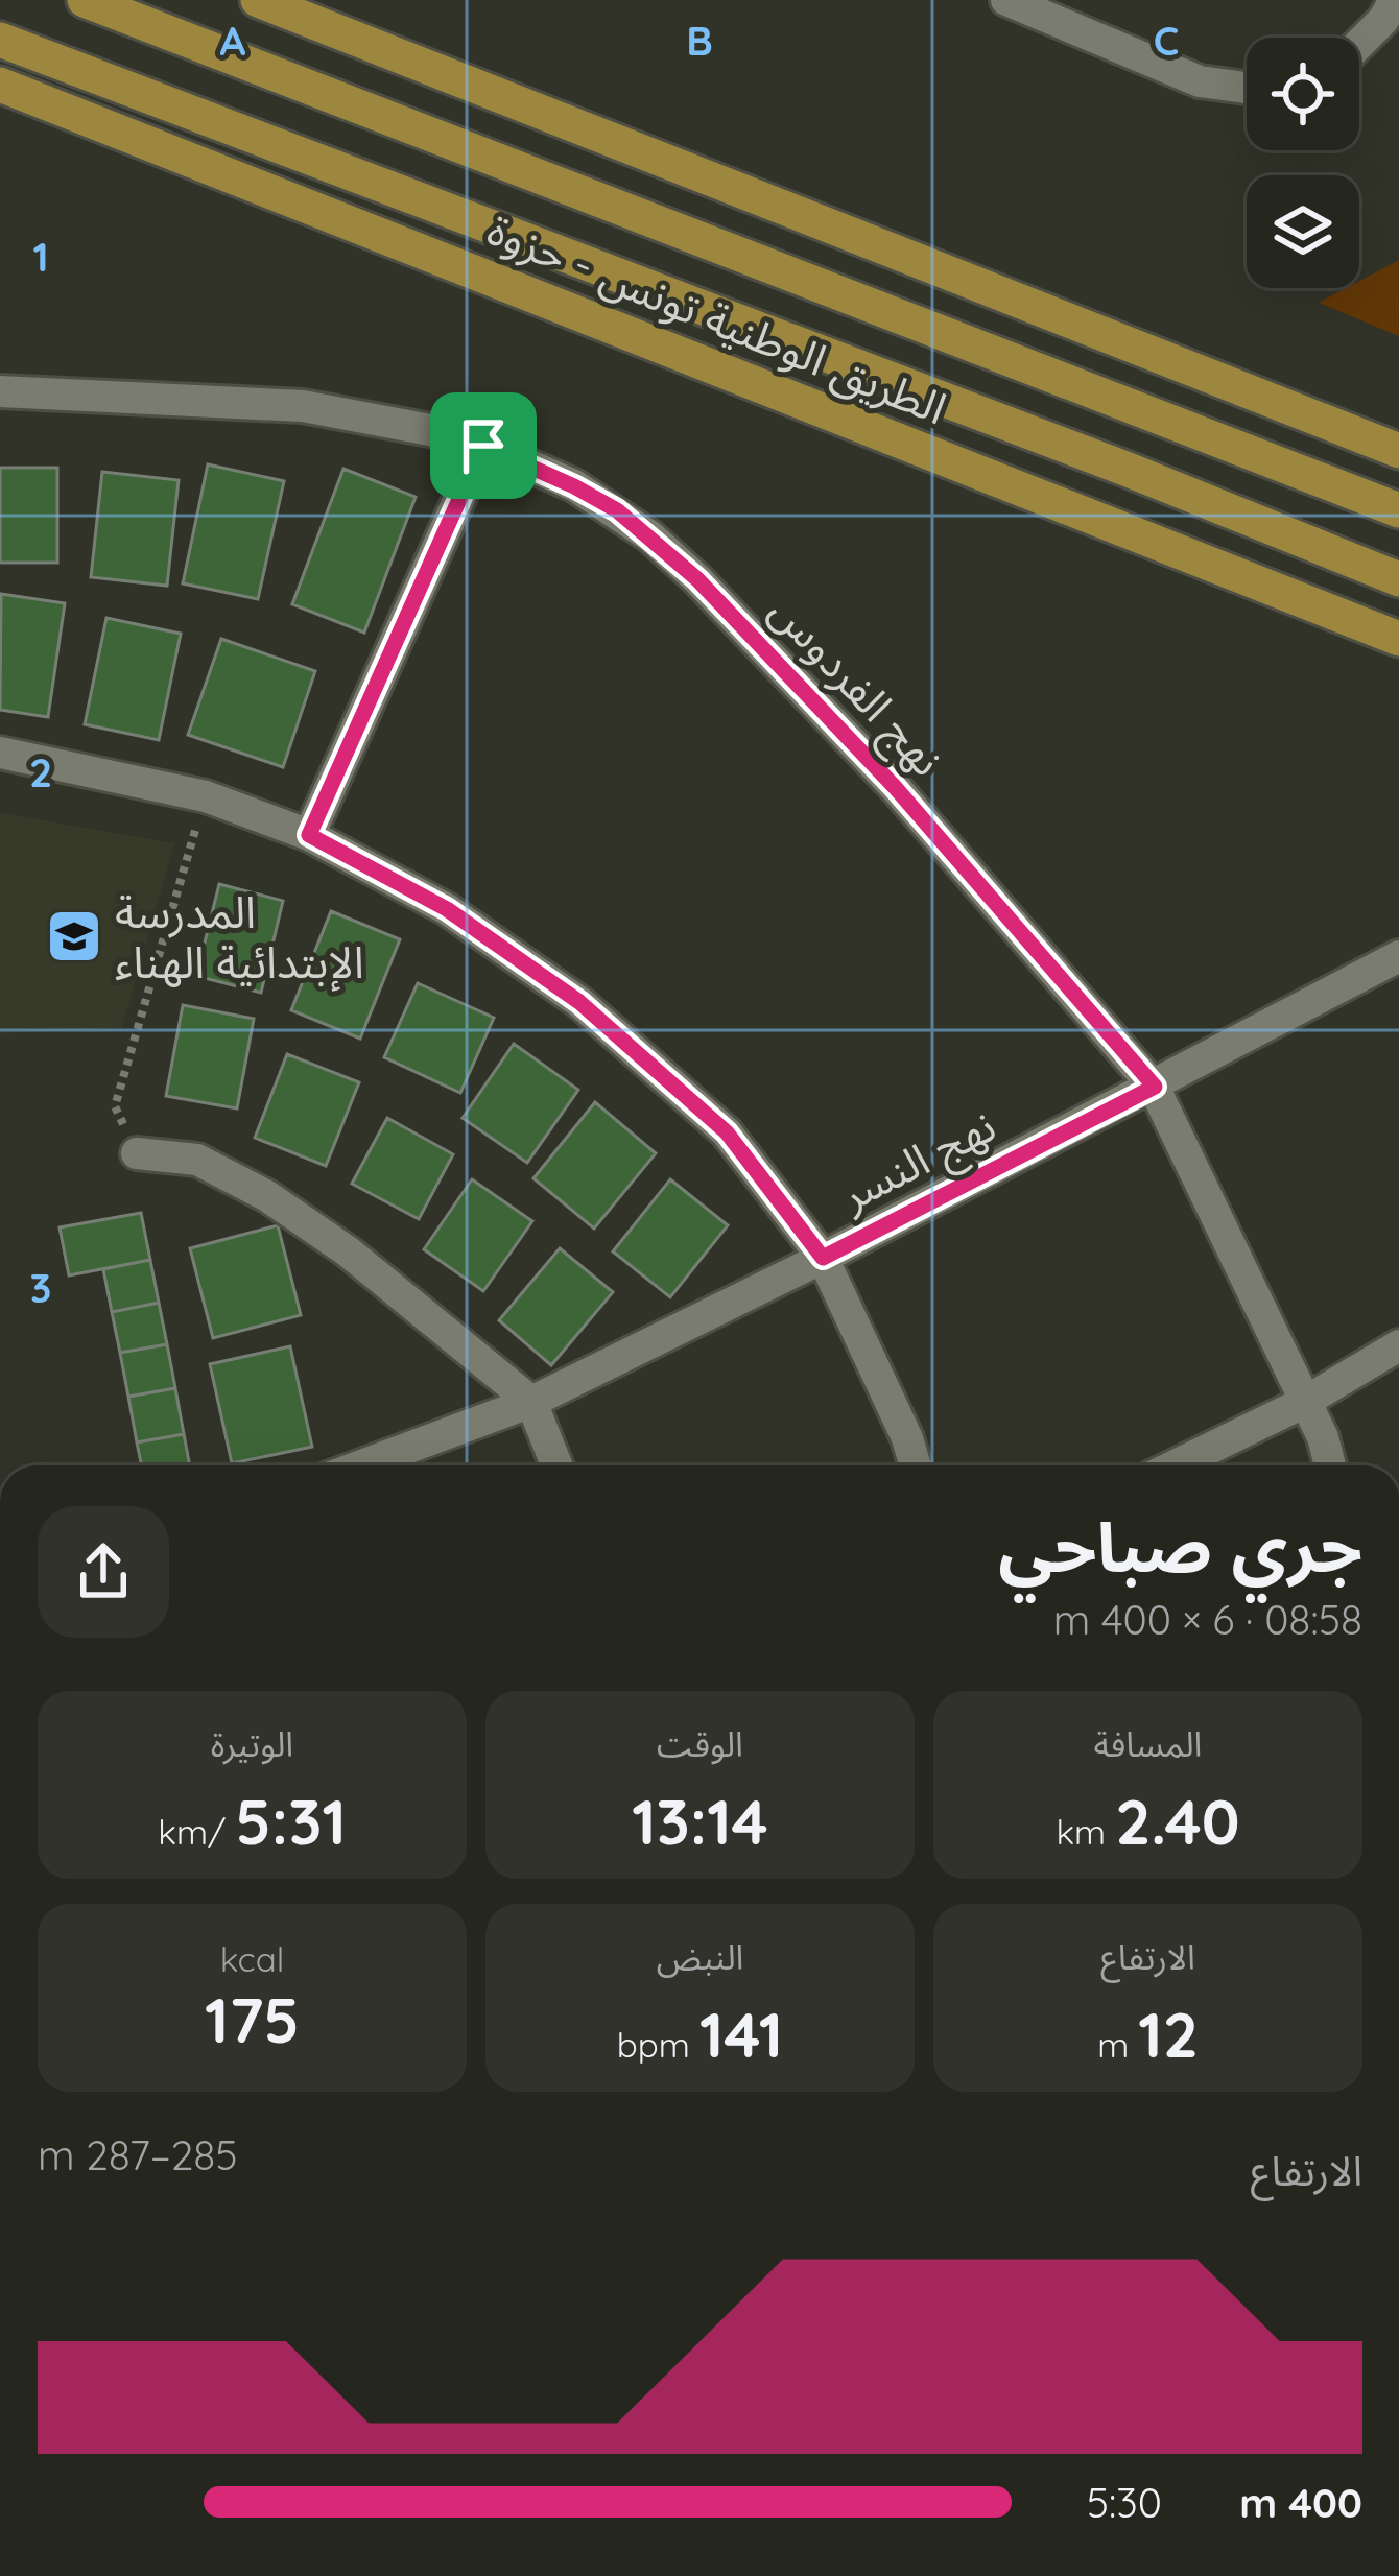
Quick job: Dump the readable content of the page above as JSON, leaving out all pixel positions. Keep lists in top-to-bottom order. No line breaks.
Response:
{"streets":{"highway":["الطريق الوطنية تونس - حزوة"],"street":["نهج الفردوس","نهج النسر"]},"crossings":[["نهج الفردوس","نهج النسر"]],"places":{"school or university":["المدرسة الإبتدائية الهناء"]},"page":{"heading":["جري صباحي","08:58 · 6 × 400 m"],"stats":[["المسافة","2.40 km"],["الوقت","13:14"],["الوتيرة","5:31 /km"],["الارتفاع","12 m"],["النبض","141 bpm"],["kcal","175"]],"chart":["الارتفاع","285–287 m"],"list":[{"name":"400 m","note":"5:30"}]},"grid":{"columns":["A","B","C"],"rows":["1","2","3"]}}
